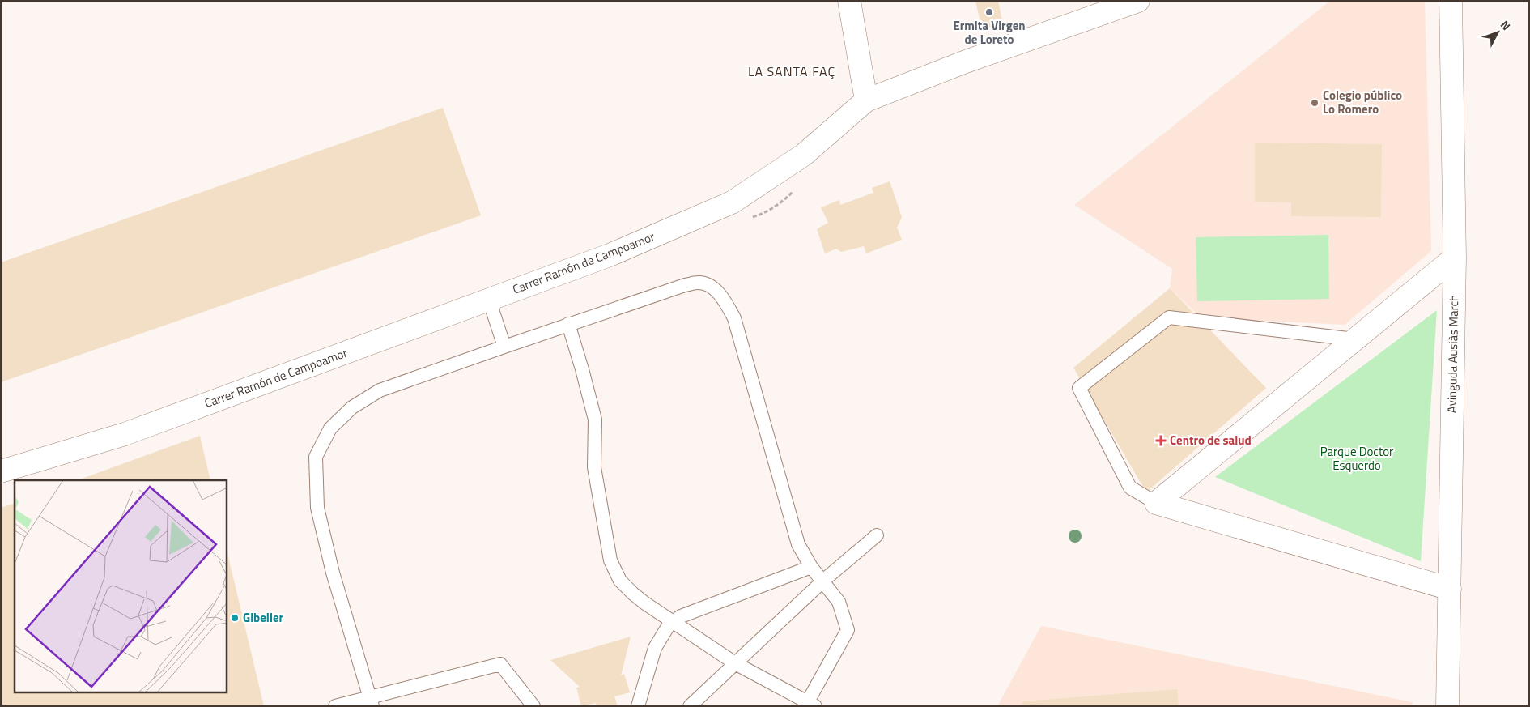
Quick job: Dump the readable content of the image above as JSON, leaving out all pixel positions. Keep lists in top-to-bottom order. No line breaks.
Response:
{"streets":{"street":["Carrer Ramón de Campoamor","Avinguda Ausiàs March"]},"districts":["LA SANTA FAÇ"],"parks":["Parque Doctor Esquerdo"],"places":{"other":["Ermita Virgen de Loreto","Colegio público Lo Romero","Gibeller"],"health":["Centro de salud"]},"north":"top right"}
